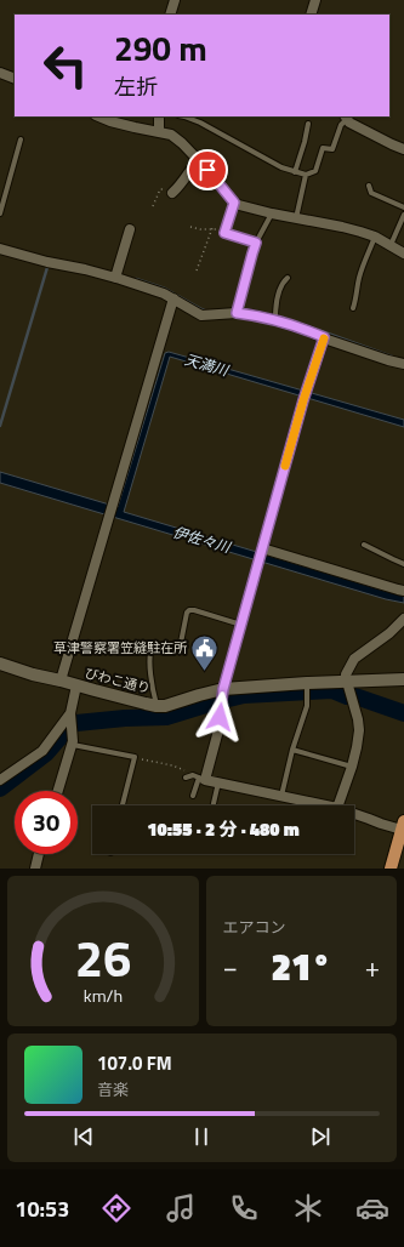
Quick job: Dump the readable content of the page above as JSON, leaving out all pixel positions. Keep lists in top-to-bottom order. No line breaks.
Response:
{"streets":{"street":["びわこ通り"]},"water":["天満川","伊佐々川"],"places":{"public building":["草津警察署笠縫駐在所"]},"page":{"turn":["290 m","左折"],"limit":"30","trip":"10:55 · 2 分 · 480 m","tile":"エアコン","heat":["−","21°","+"],"song":["107.0 FM","音楽"],"tabs":"10:53","gauge":["26","km/h"]}}
